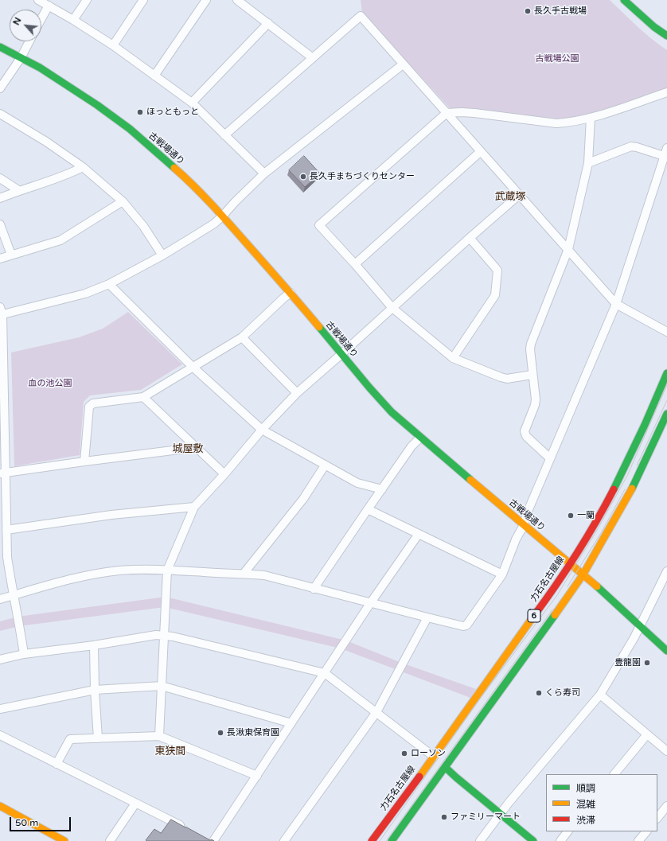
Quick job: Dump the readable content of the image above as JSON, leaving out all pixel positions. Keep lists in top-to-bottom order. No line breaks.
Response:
{"streets":{"street":["古戦場通り","力石名古屋線","6"]},"crossings":[["古戦場通り","力石名古屋線"],["古戦場通り","6"]],"districts":["武蔵塚","城屋敷","東狭間"],"parks":["古戦場公園","血の池公園"],"places":["長久手古戦場","ほっともっと","長久手まちづくりセンター","一蘭","豊龍園","くら寿司","長湫東保育園","ローソン","ファミリーマート"],"legend":["順調","混雑","渋滞"],"scale_bar":"50 m","north":"top left"}
